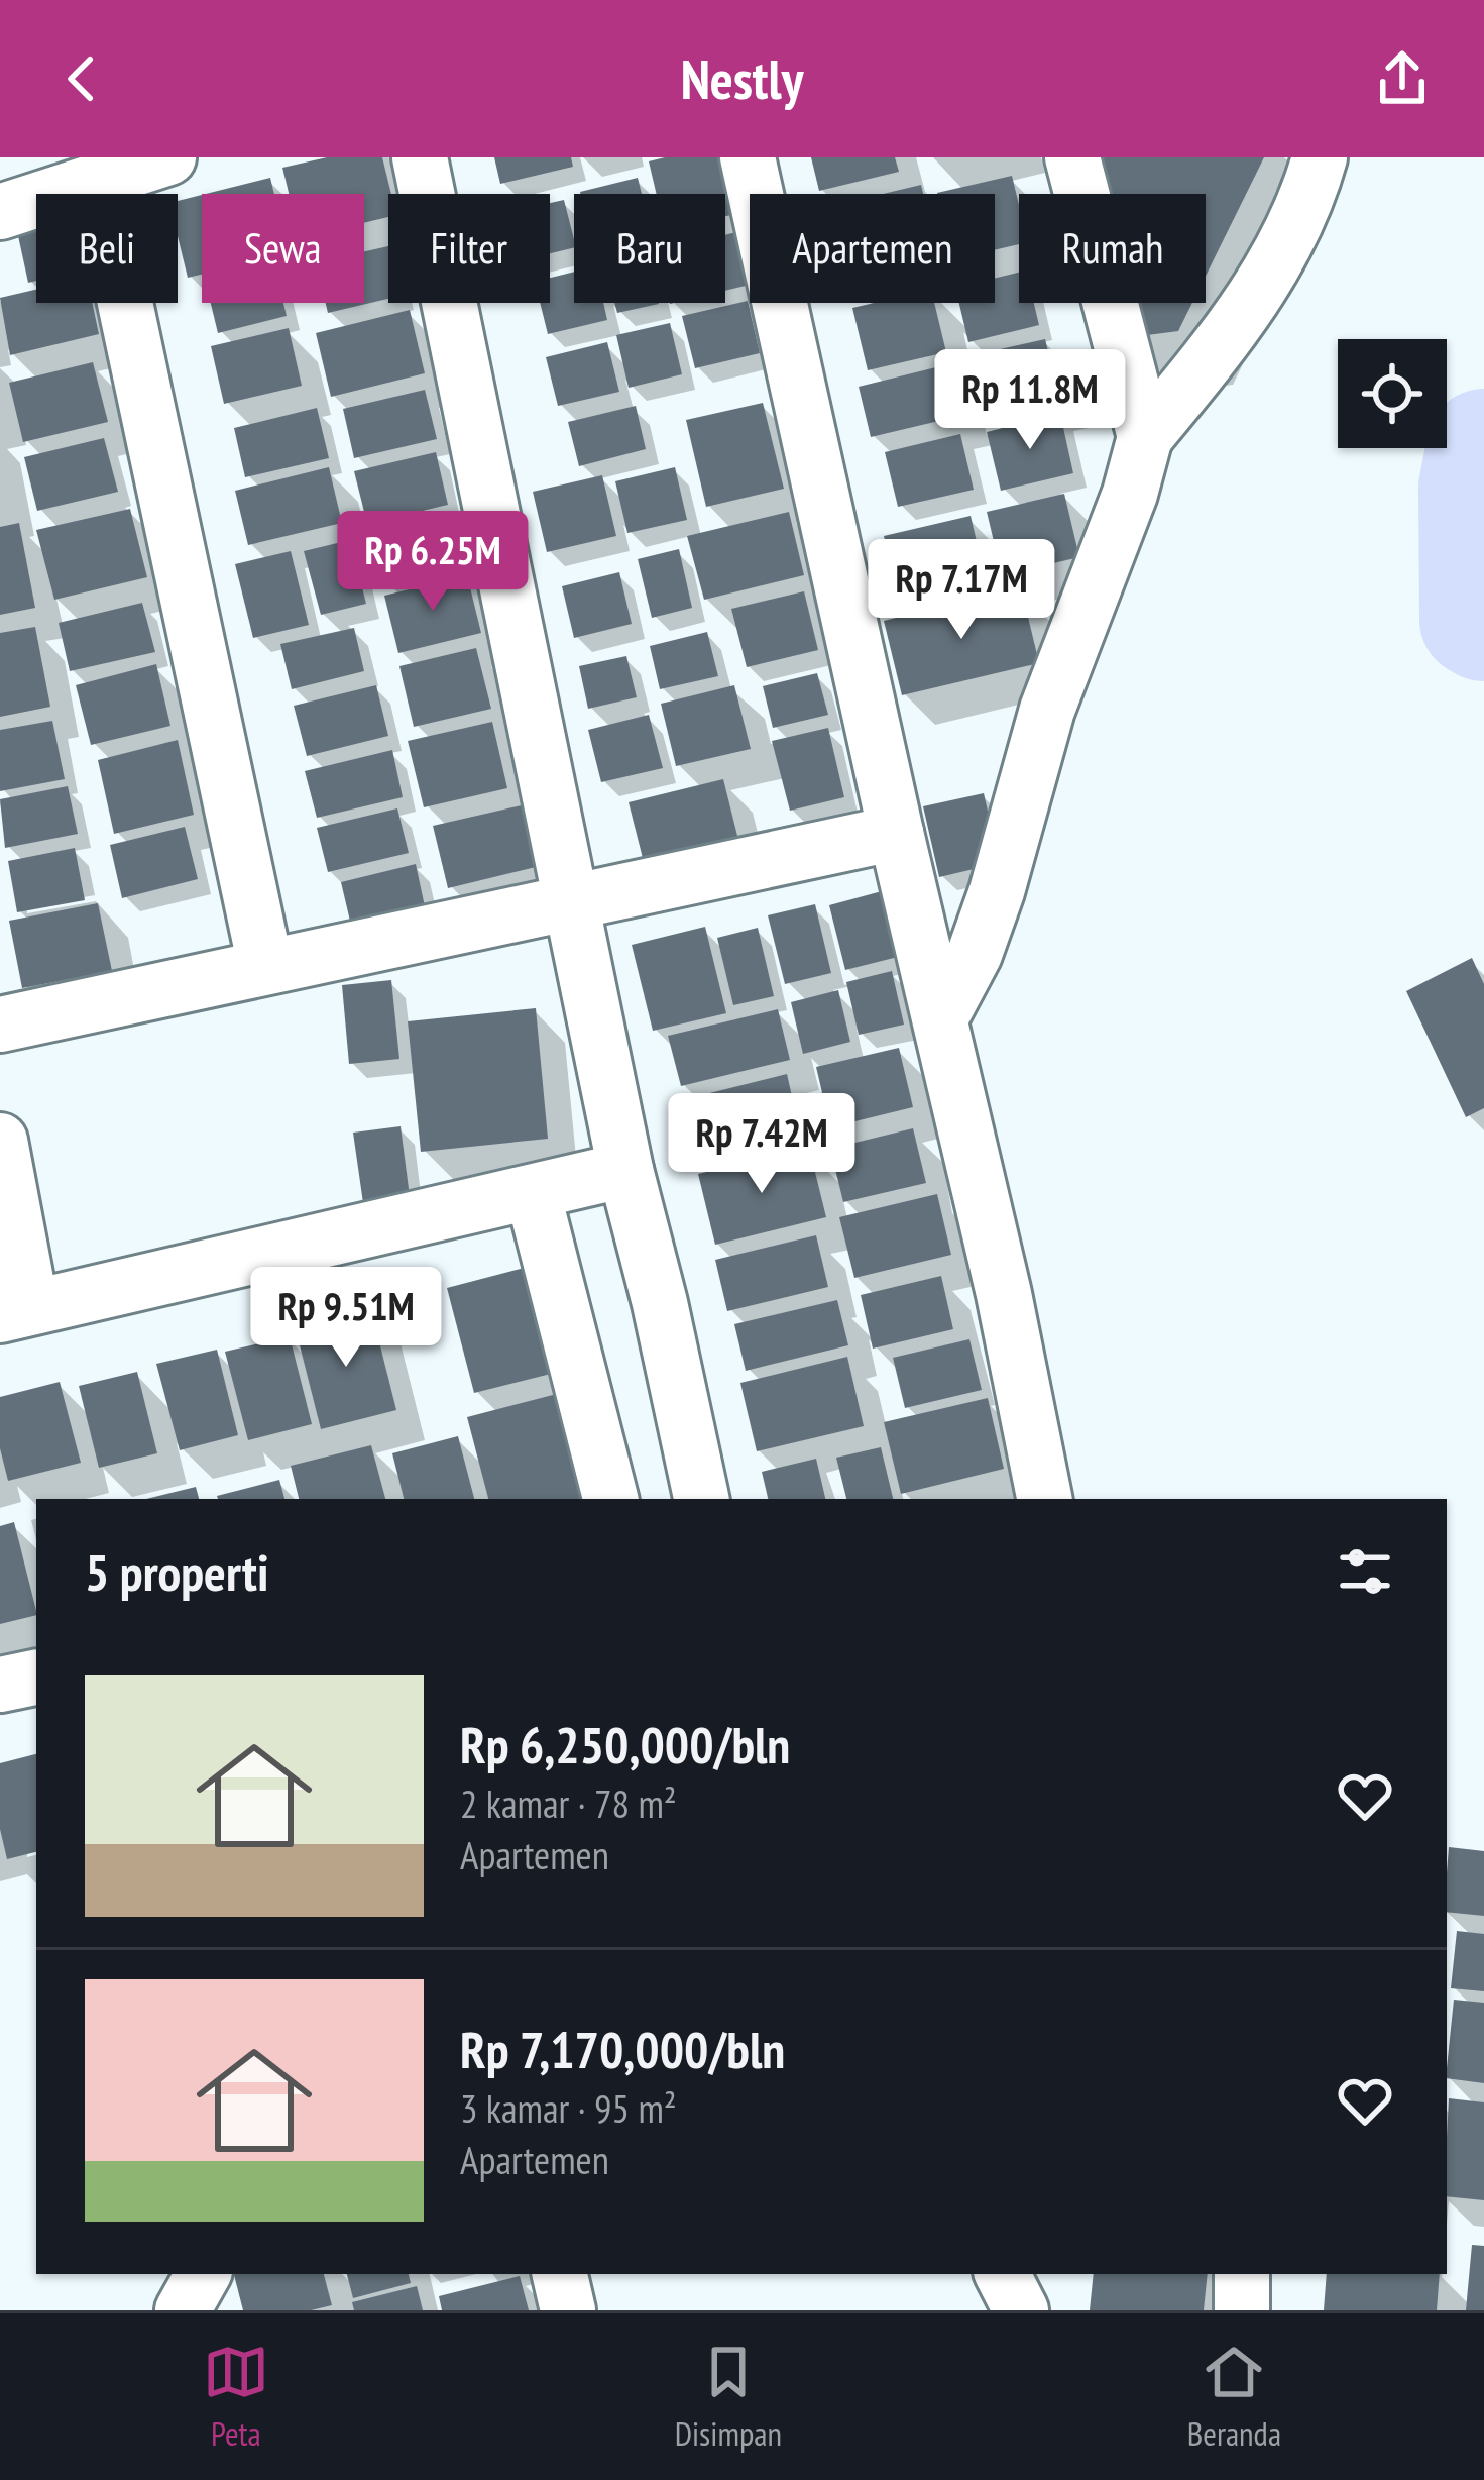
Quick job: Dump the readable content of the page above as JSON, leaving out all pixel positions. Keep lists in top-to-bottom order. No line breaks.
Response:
{"page":{"header":"Nestly","chip":["Beli","Sewa","Filter","Baru","Apartemen","Rumah"],"price":["Rp 11.8M","Rp 6.25M","Rp 7.17M","Rp 7.42M","Rp 9.51M"],"heading":"5 properti","list":[{"name":"Rp 6,250,000/bln","note":"2 kamar · 78 m² · Apartemen"},{"name":"Rp 7,170,000/bln","note":"3 kamar · 95 m² · Apartemen"}],"tabs":["Peta","Disimpan","Beranda"]}}
